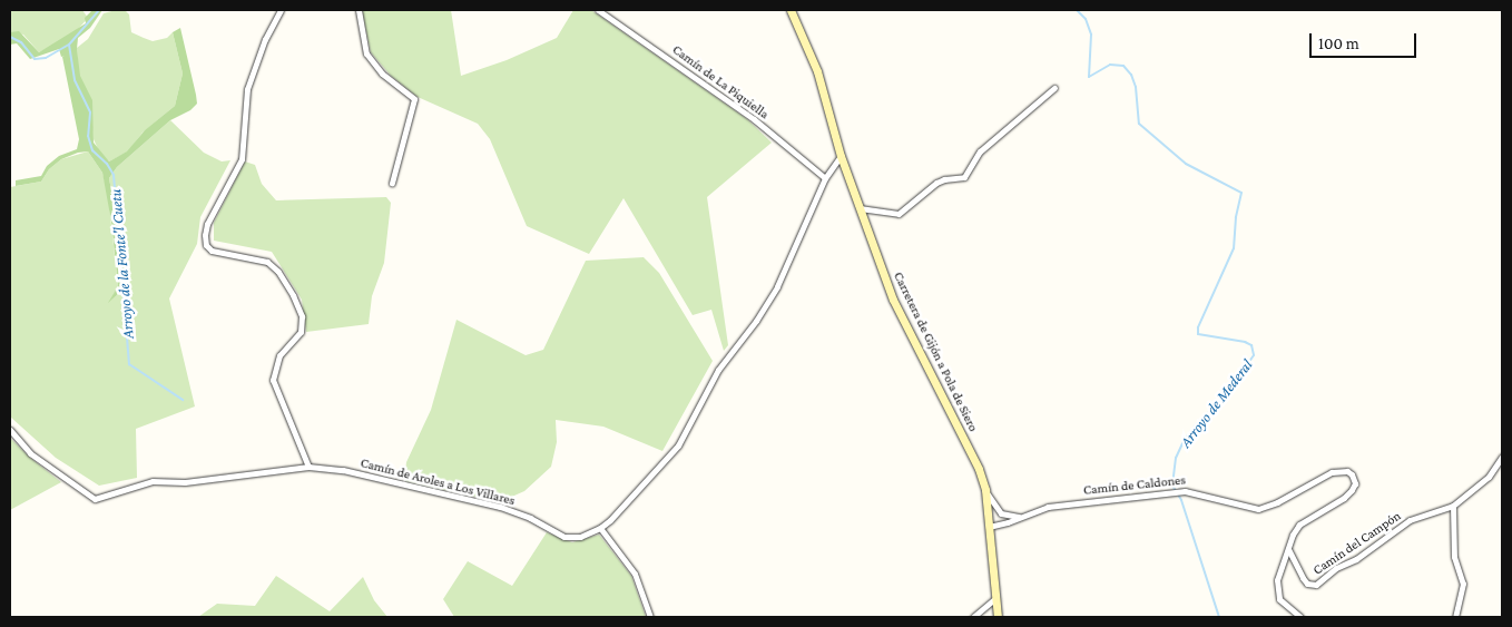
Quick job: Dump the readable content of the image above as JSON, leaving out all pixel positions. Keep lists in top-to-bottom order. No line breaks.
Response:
{"streets":{"street":["Camín de La Piquiella","Carretera de Gijón a Pola de Siero","Camín de Aroles a Los Villares","Camín de Caldones","Camín del Campón"]},"crossings":[["Camín de La Piquiella","Camín de Aroles a Los Villares"],["Carretera de Gijón a Pola de Siero","Camín de Aroles a Los Villares"],["Carretera de Gijón a Pola de Siero","Camín de Caldones"],["Camín de Caldones","Camín del Campón"]],"water":["Arroyo de la Fonte'l Cuetu","Arroyo de Mederal"],"scale_bar":"100 m"}
